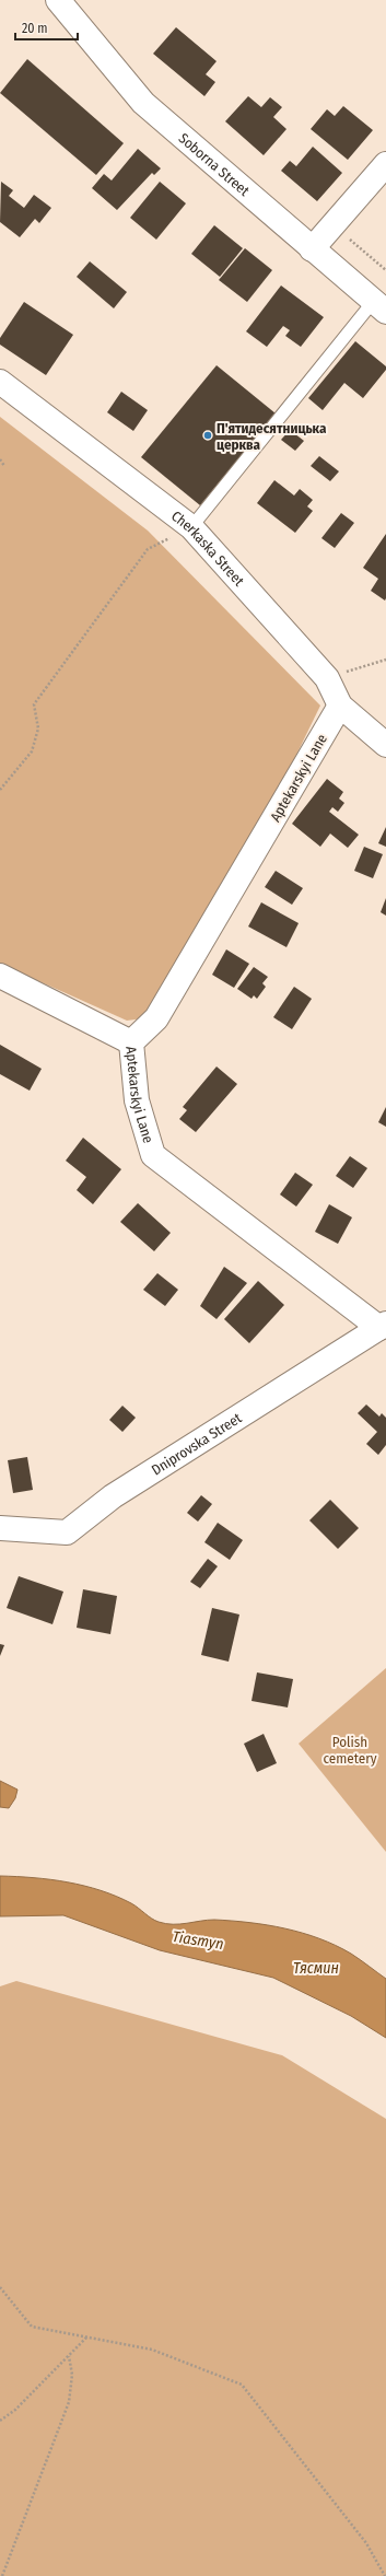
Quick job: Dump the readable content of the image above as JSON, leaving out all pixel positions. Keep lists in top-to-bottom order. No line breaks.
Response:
{"streets":{"street":["Soborna Street","Cherkaska Street","Aptekarskyi Lane","Dniprovska Street"]},"crossings":[["Cherkaska Street","Aptekarskyi Lane"],["Aptekarskyi Lane","Dniprovska Street"]],"water":["Tiasmyn","Тясмин"],"parks":["Polish cemetery"],"places":["П'ятидесятницька церква"],"scale_bar":"20 m"}
